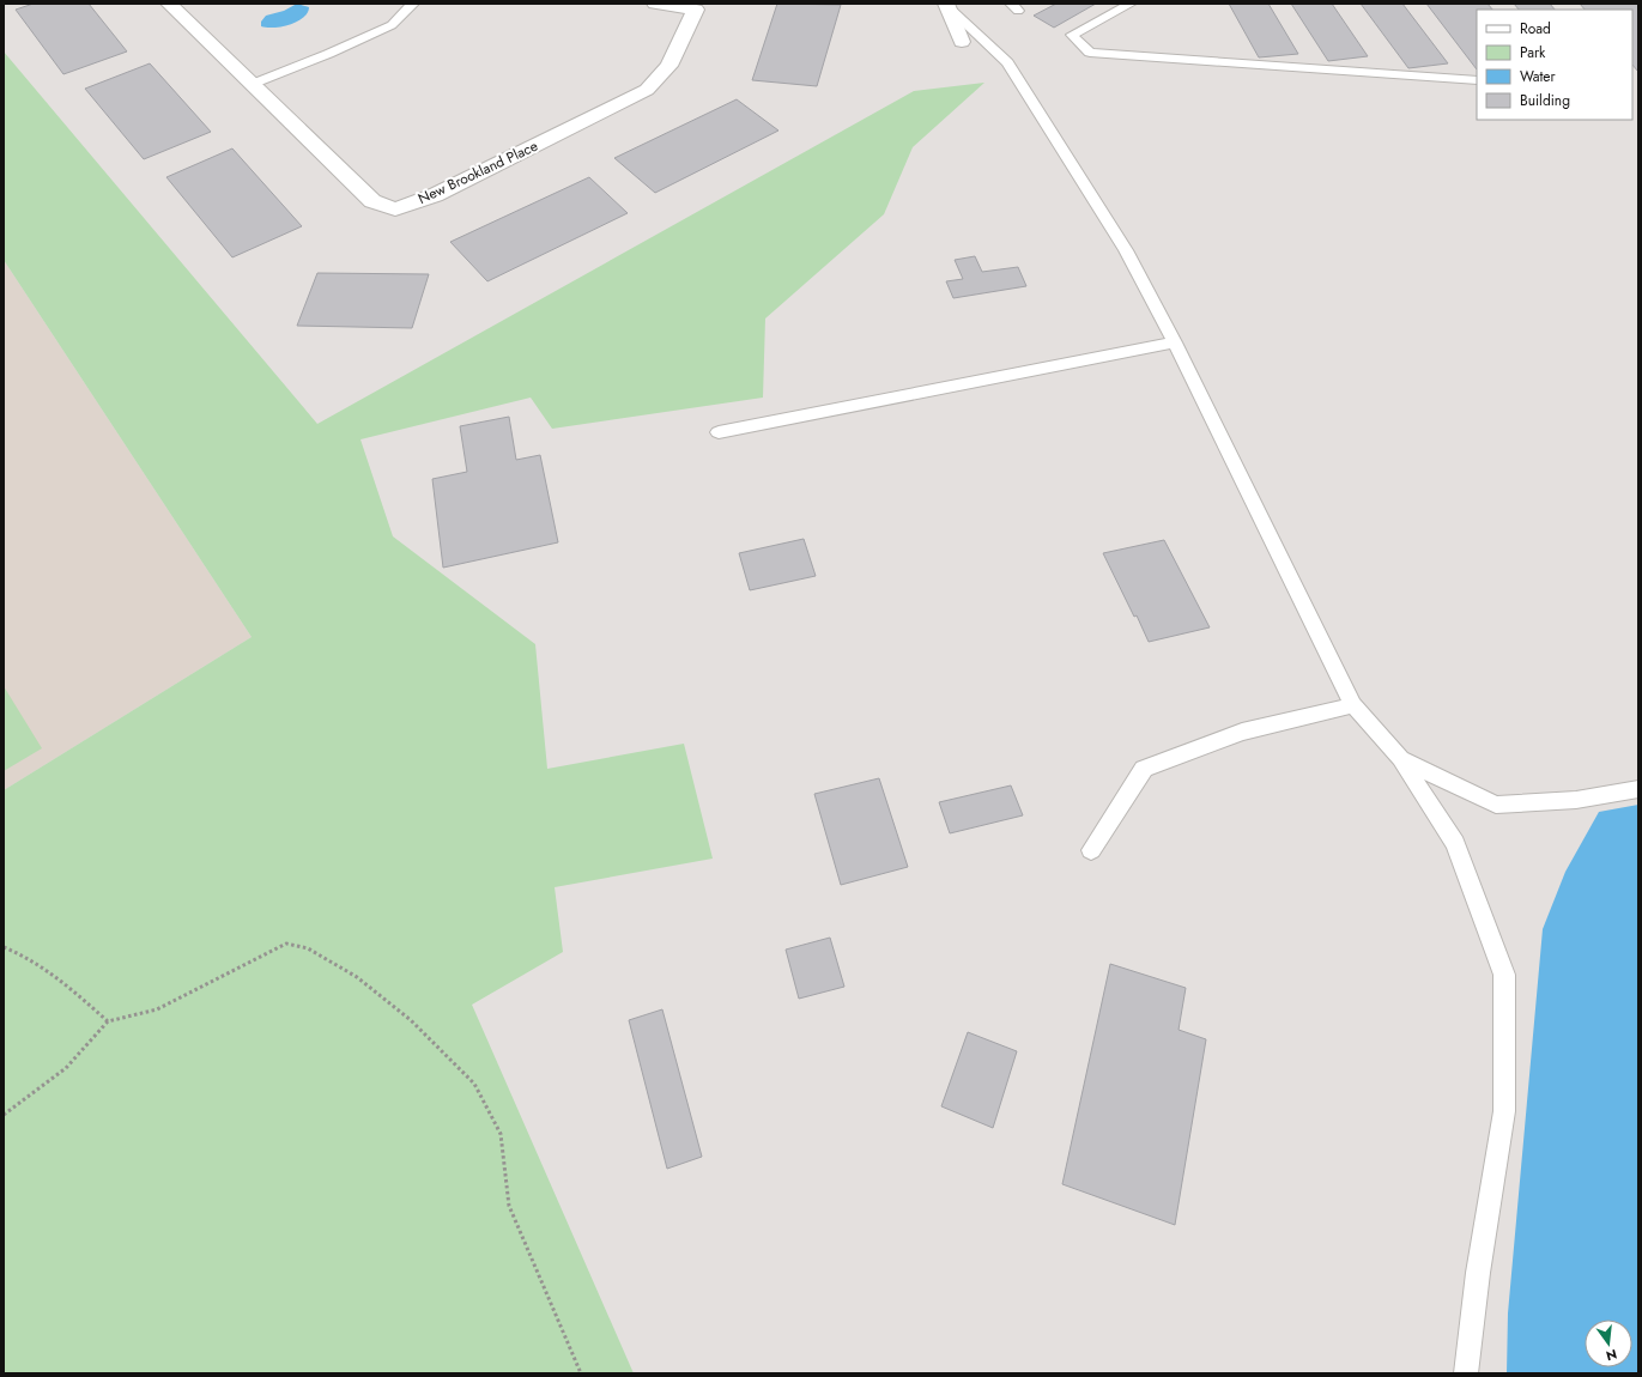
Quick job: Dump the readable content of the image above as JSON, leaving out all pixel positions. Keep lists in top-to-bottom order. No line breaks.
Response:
{"streets":{"street":["New Brookland Place"]},"legend":["Road","Park","Water","Building"],"north":"bottom"}
